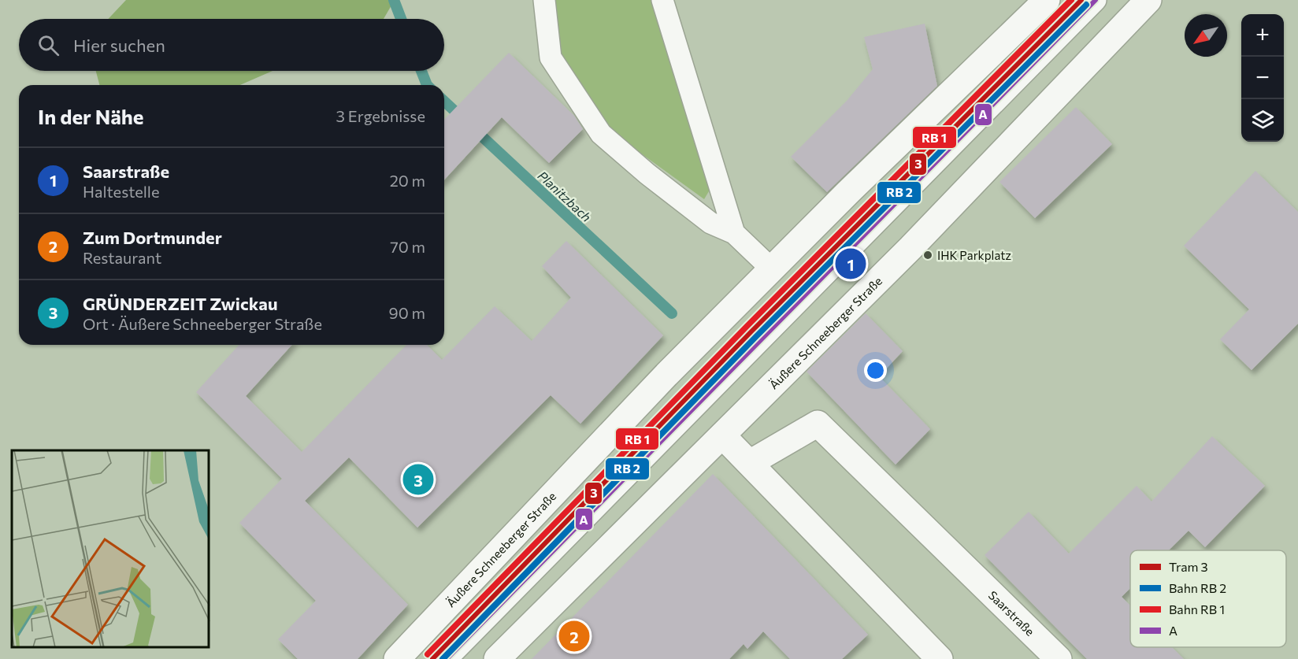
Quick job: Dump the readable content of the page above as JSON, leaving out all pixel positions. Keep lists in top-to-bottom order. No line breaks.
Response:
{"streets":{"street":["Äußere Schneeberger Straße","Saarstraße"]},"water":["Planitzbach"],"places":["IHK Parkplatz"],"lines":["tram line 3","transit line A"],"legend":["Tram 3","Bahn RB 2","Bahn RB 1","A"],"north":"bottom left","page":{"map_buttons":["+","−"],"search":"Hier suchen","heading":["In der Nähe","3 Ergebnisse"],"list":[{"mark":"1","name":"Saarstraße","note":"Haltestelle","value":"20 m"},{"mark":"2","name":"Zum Dortmunder","note":"Restaurant","value":"70 m"},{"mark":"3","name":"GRÜNDERZEIT Zwickau","note":"Ort · Äußere Schneeberger Straße","value":"90 m"}],"pins":["1","3","2"]}}
